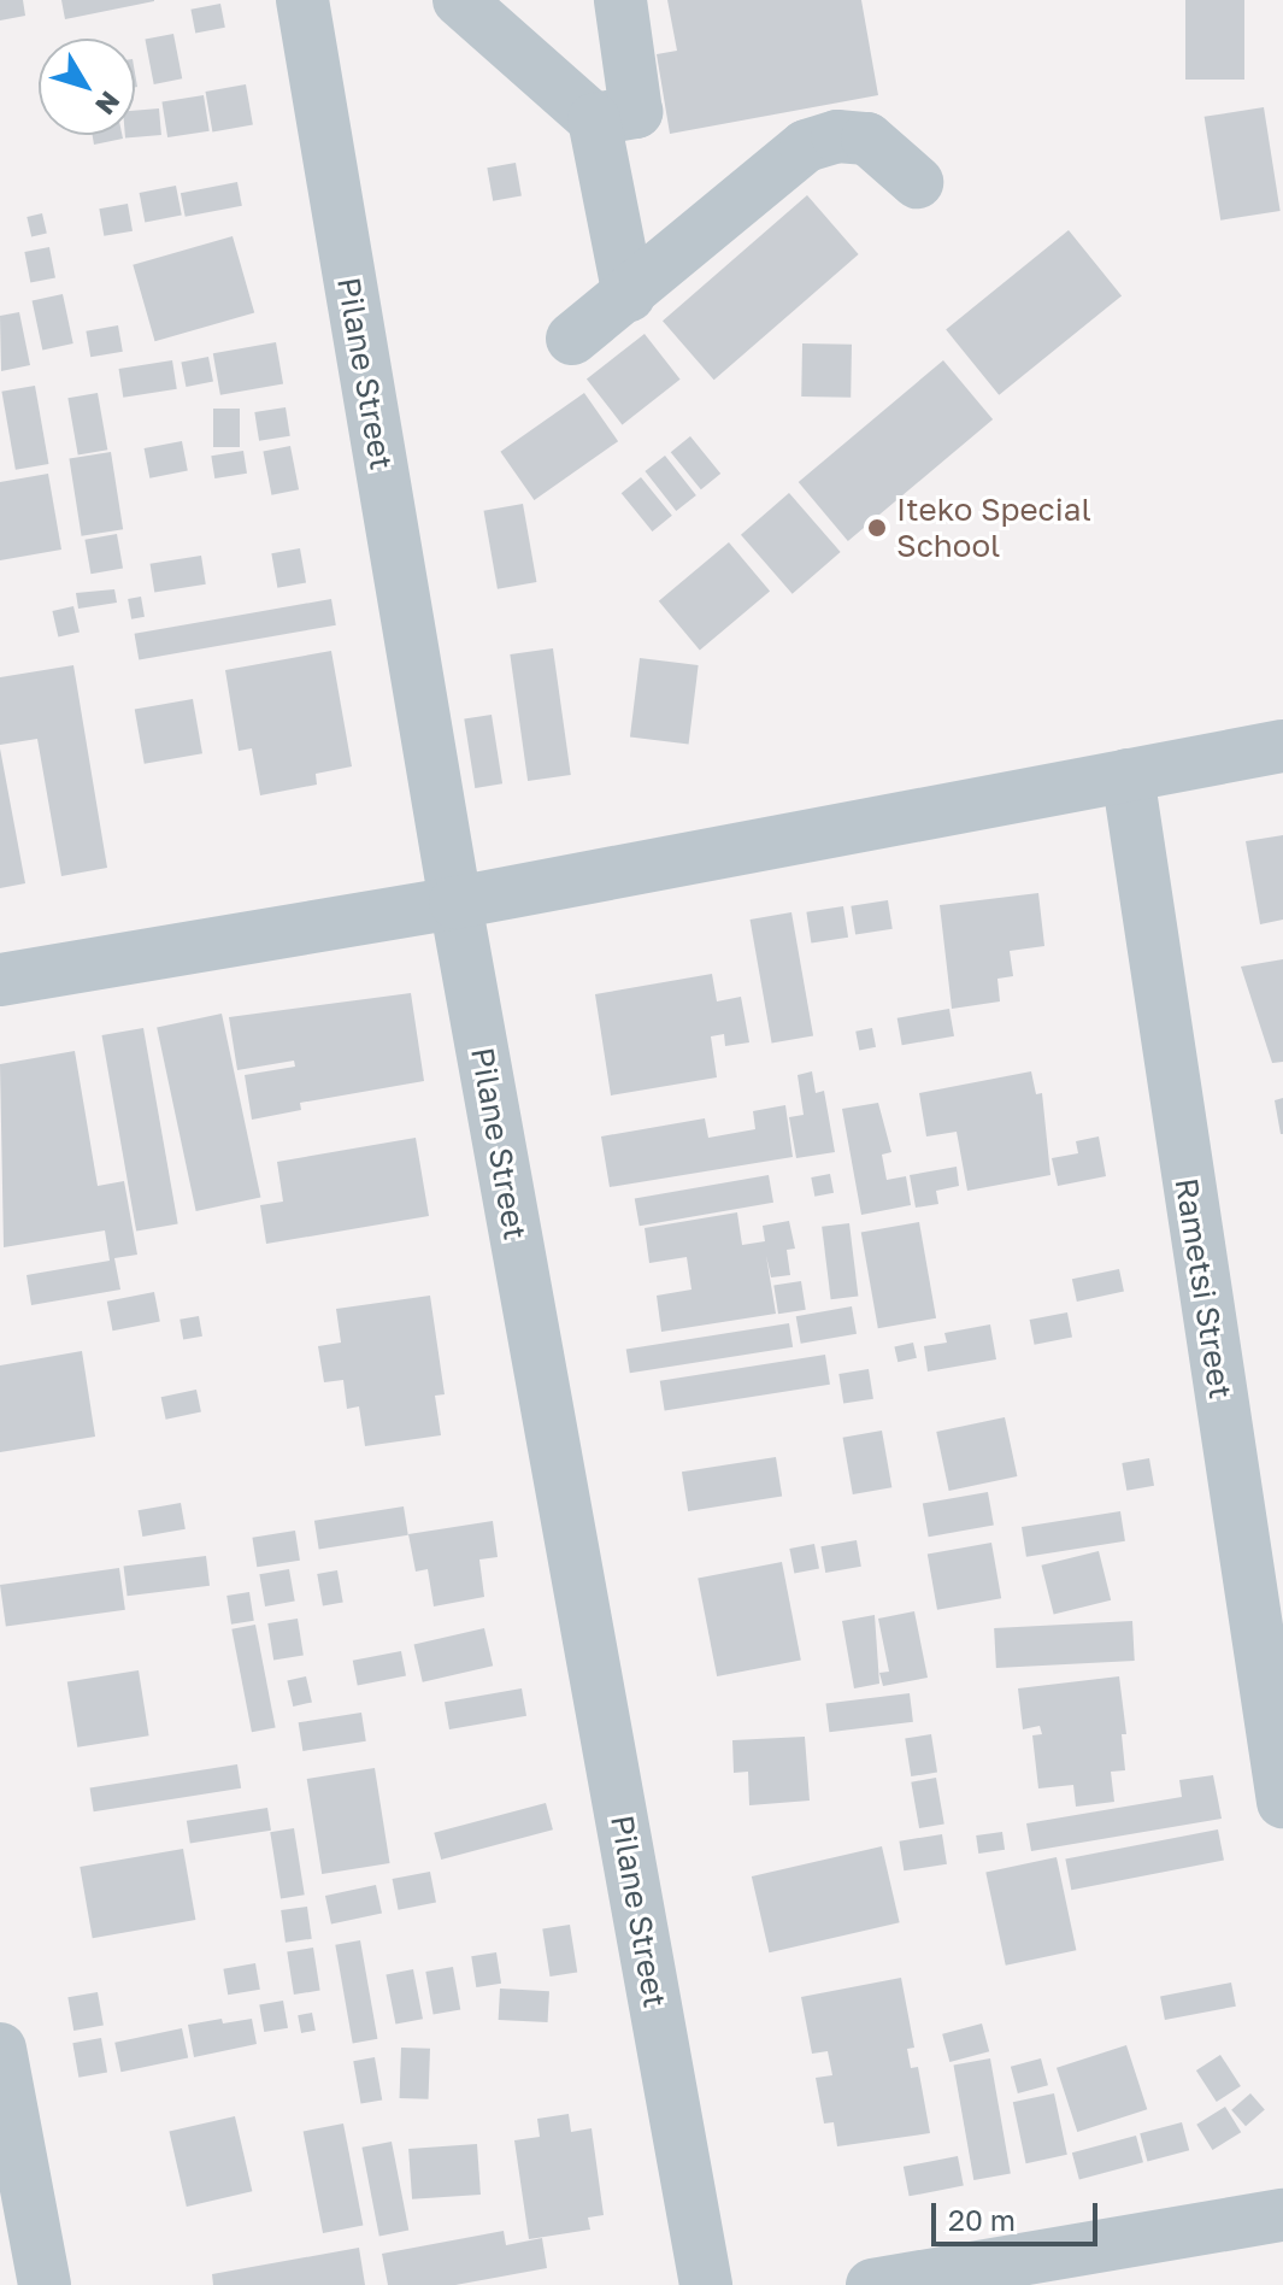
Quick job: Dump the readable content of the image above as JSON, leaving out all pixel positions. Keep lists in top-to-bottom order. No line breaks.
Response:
{"streets":{"street":["Pilane Street","Rametsi Street"]},"places":["Iteko Special School"],"scale_bar":"20 m","north":"bottom right"}
